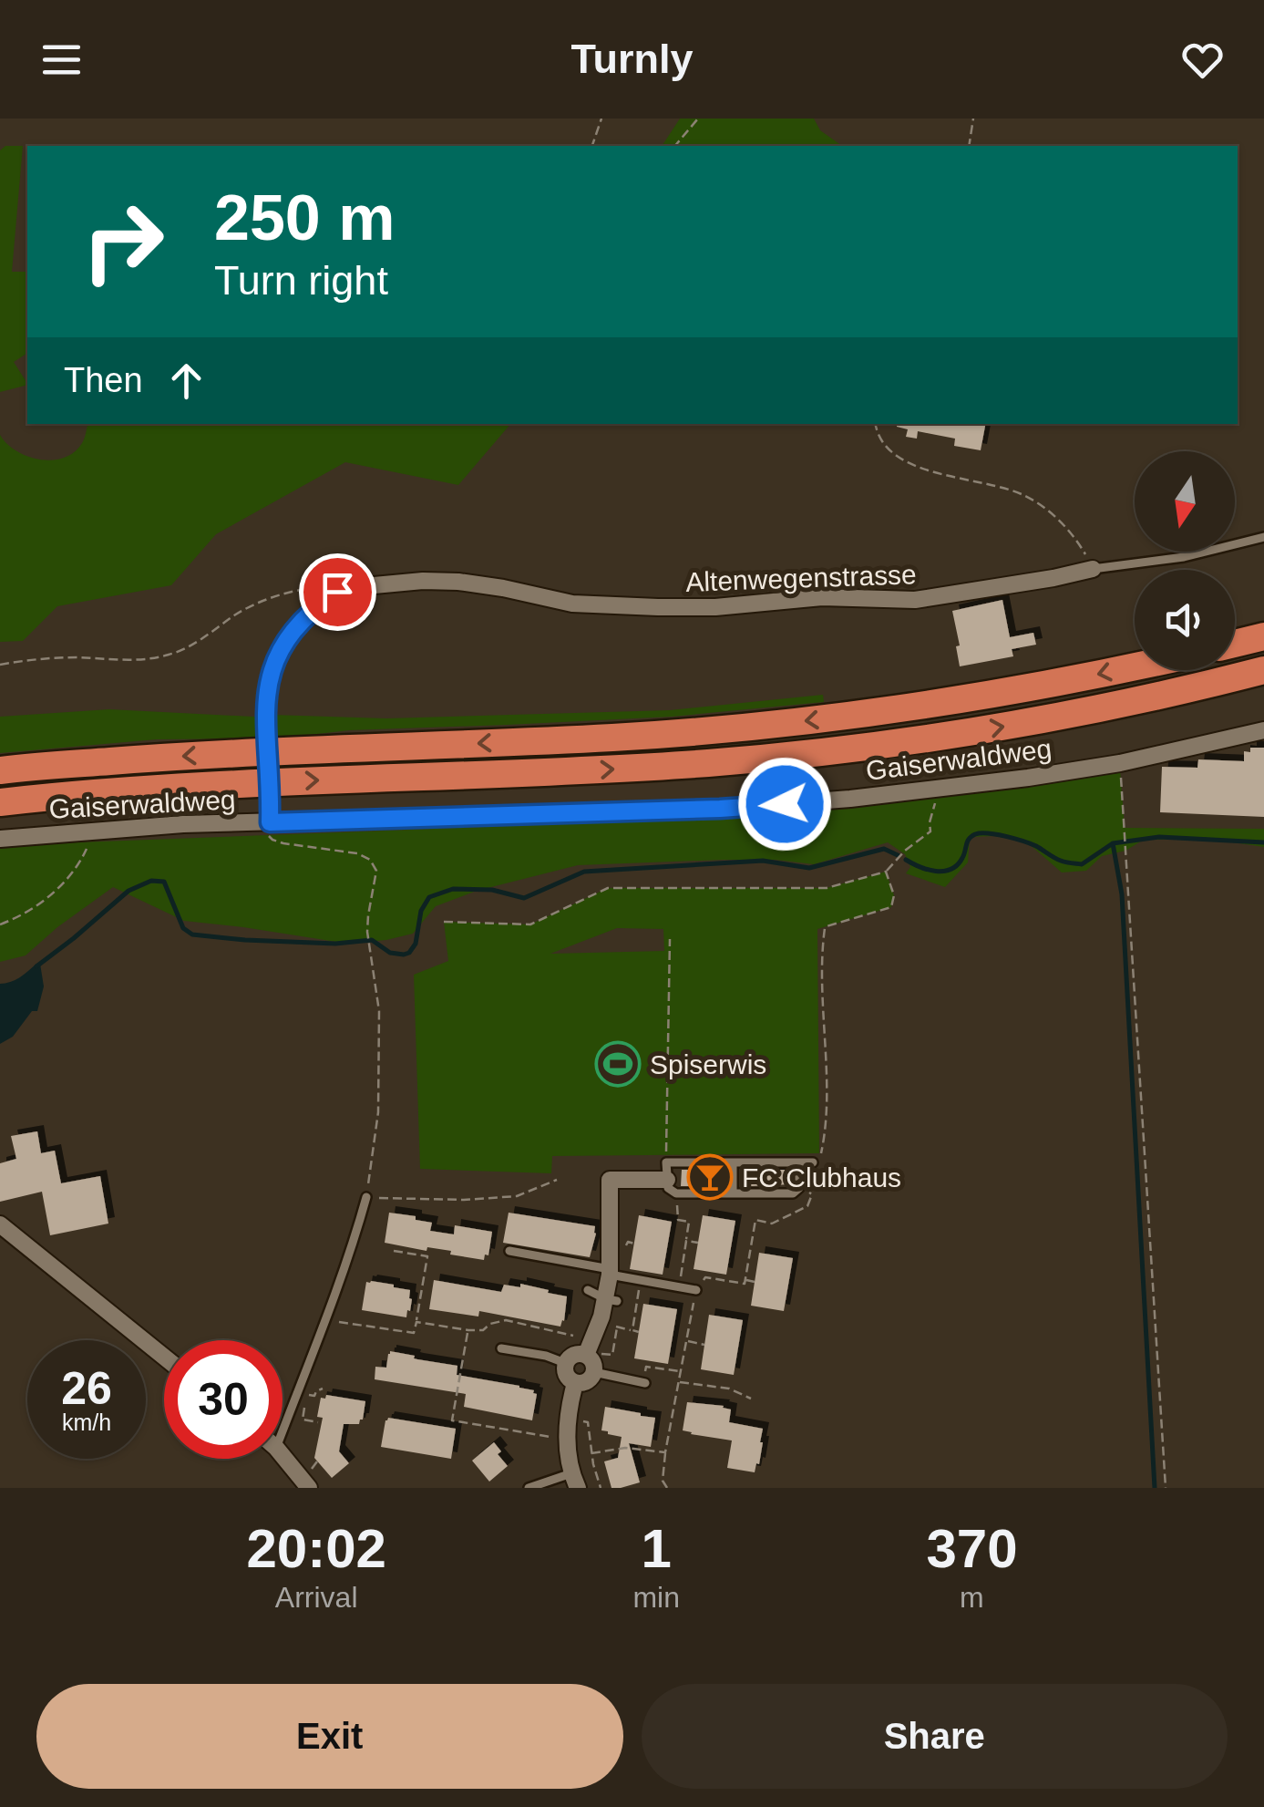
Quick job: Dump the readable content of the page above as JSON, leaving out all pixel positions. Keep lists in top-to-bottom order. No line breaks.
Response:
{"streets":{"street":["Altenwegenstrasse","Gaiserwaldweg"]},"places":{"sports":["Spiserwis"],"bar":["FC Clubhaus"]},"north":"bottom","page":{"header":"Turnly","turn":["250 m","Turn right"],"then":"Then","speed":"26 km/h","limit":"30","eta":["20:02","Arrival","1","min","370","m"],"buttons":["Exit","Share"]}}
